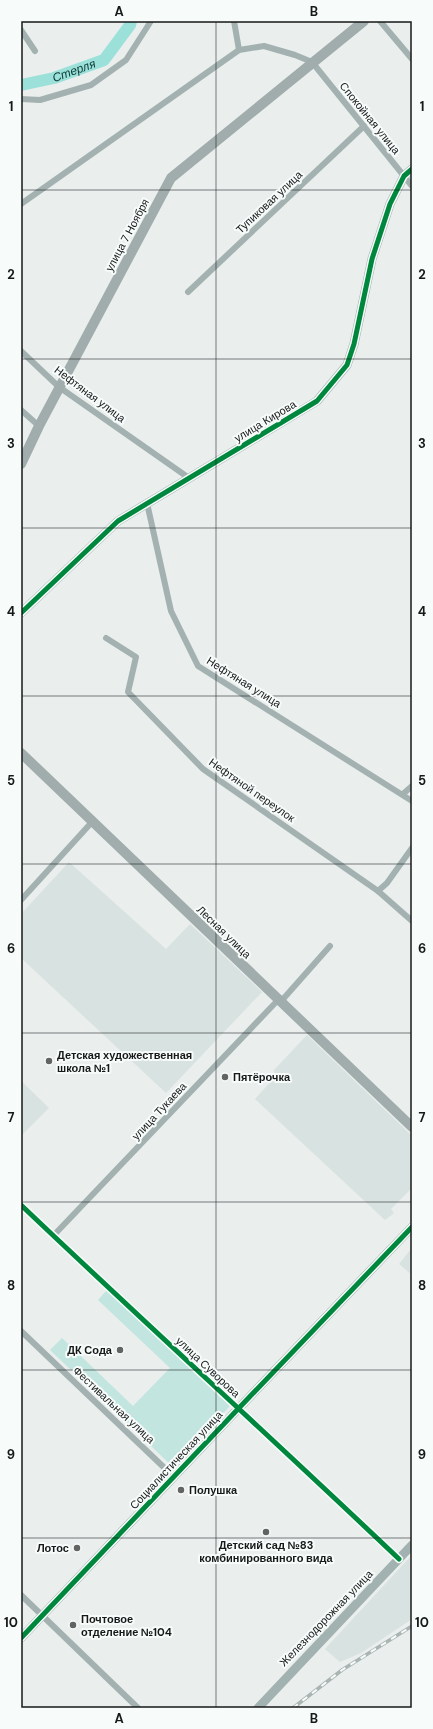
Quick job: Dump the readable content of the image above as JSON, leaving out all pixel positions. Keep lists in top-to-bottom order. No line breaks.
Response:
{"streets":{"main road":["улица 7 Ноября","Лесная улица"],"street":["Спокойная улица","Тупиковая улица","Нефтяная улица","улица Кирова","Нефтяной переулок","улица Тукаева","улица Суворова","Фестивальная улица","Социалистическая улица","Железнодорожная улица"]},"crossings":[["Спокойная улица","Тупиковая улица"],["Спокойная улица","улица 7 Ноября"],["Спокойная улица","улица Кирова"],["улица 7 Ноября","Нефтяная улица"],["Нефтяная улица","улица Кирова"],["Лесная улица","улица Тукаева"],["улица Тукаева","улица Суворова"],["улица Суворова","Социалистическая улица"],["улица Суворова","Железнодорожная улица"],["Фестивальная улица","Социалистическая улица"]],"water":["Стерля"],"places":["Детская художественная школа №1","Пятёрочка","ДК Сода","Полушка","Детский сад №83 комбинированного вида","Лотос","Почтовое отделение №104"],"grid":{"columns":["A","B"],"rows":["1","2","3","4","5","6","7","8","9","10"]}}
